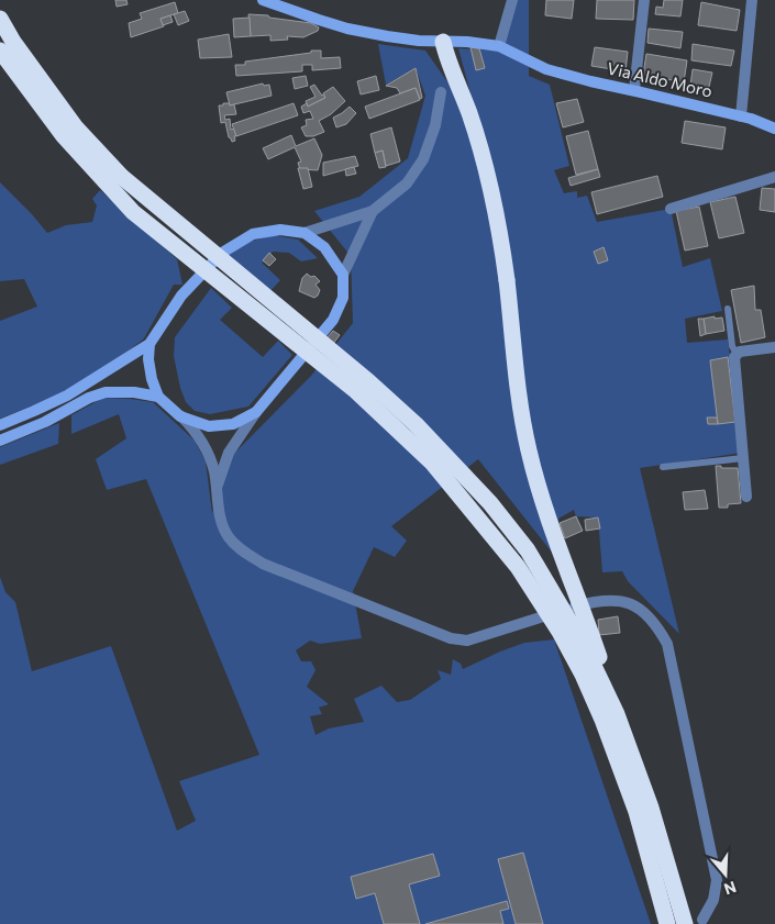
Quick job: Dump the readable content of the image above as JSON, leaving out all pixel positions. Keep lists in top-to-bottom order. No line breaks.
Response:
{"streets":{"street":["Via Aldo Moro"]},"north":"bottom"}
